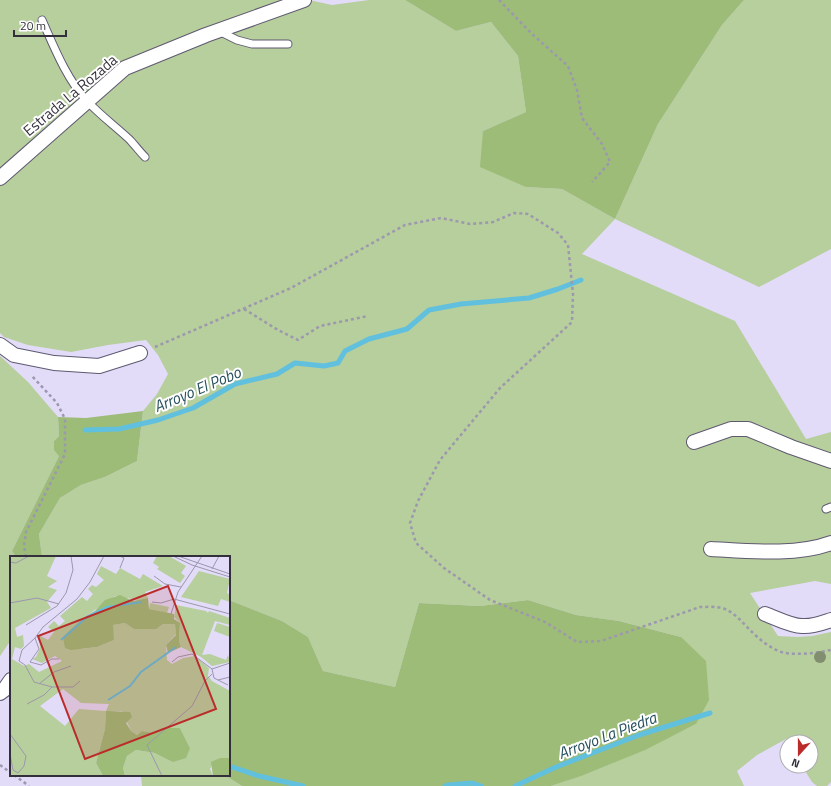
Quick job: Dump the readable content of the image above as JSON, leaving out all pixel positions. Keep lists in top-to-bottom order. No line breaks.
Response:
{"streets":{"street":["Estrada La Rozada"]},"water":["Arroyo El Pobo","Arroyo La Piedra"],"scale_bar":"20 m","north":"bottom"}
